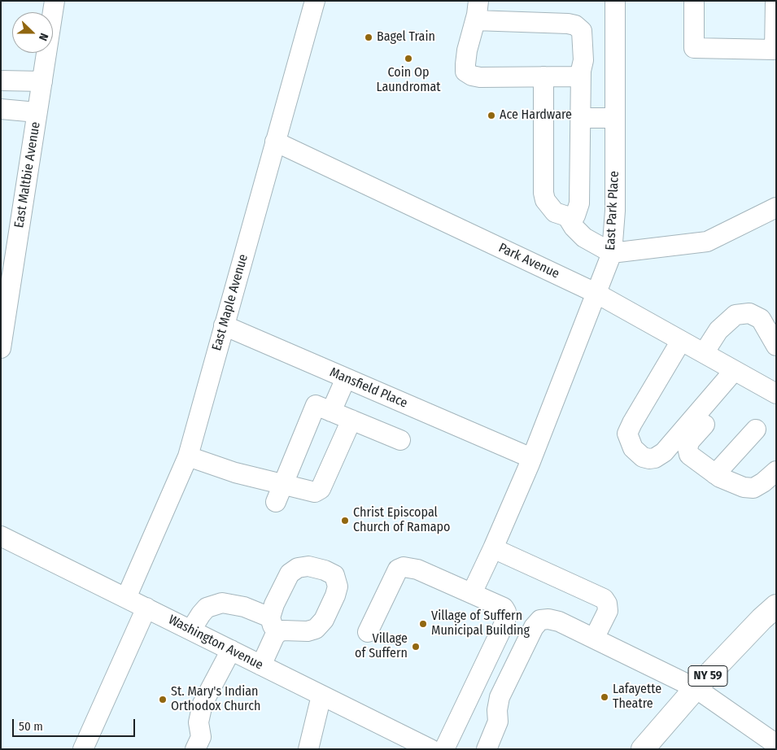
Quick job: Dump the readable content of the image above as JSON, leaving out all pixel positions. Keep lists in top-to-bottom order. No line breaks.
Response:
{"streets":{"main road":["NY 59"],"street":["East Maltbie Avenue","East Park Place","Park Avenue","East Maple Avenue","Mansfield Place","Washington Avenue"]},"crossings":[["East Park Place","Park Avenue"],["East Park Place","Mansfield Place"],["Park Avenue","East Maple Avenue"],["East Maple Avenue","Mansfield Place"],["East Maple Avenue","Washington Avenue"]],"places":["Bagel Train","Coin Op Laundromat","Ace Hardware","Christ Episcopal Church of Ramapo","Village of Suffern Municipal Building","Village of Suffern","Lafayette Theatre","St. Mary's Indian Orthodox Church"],"scale_bar":"50 m","north":"right"}
